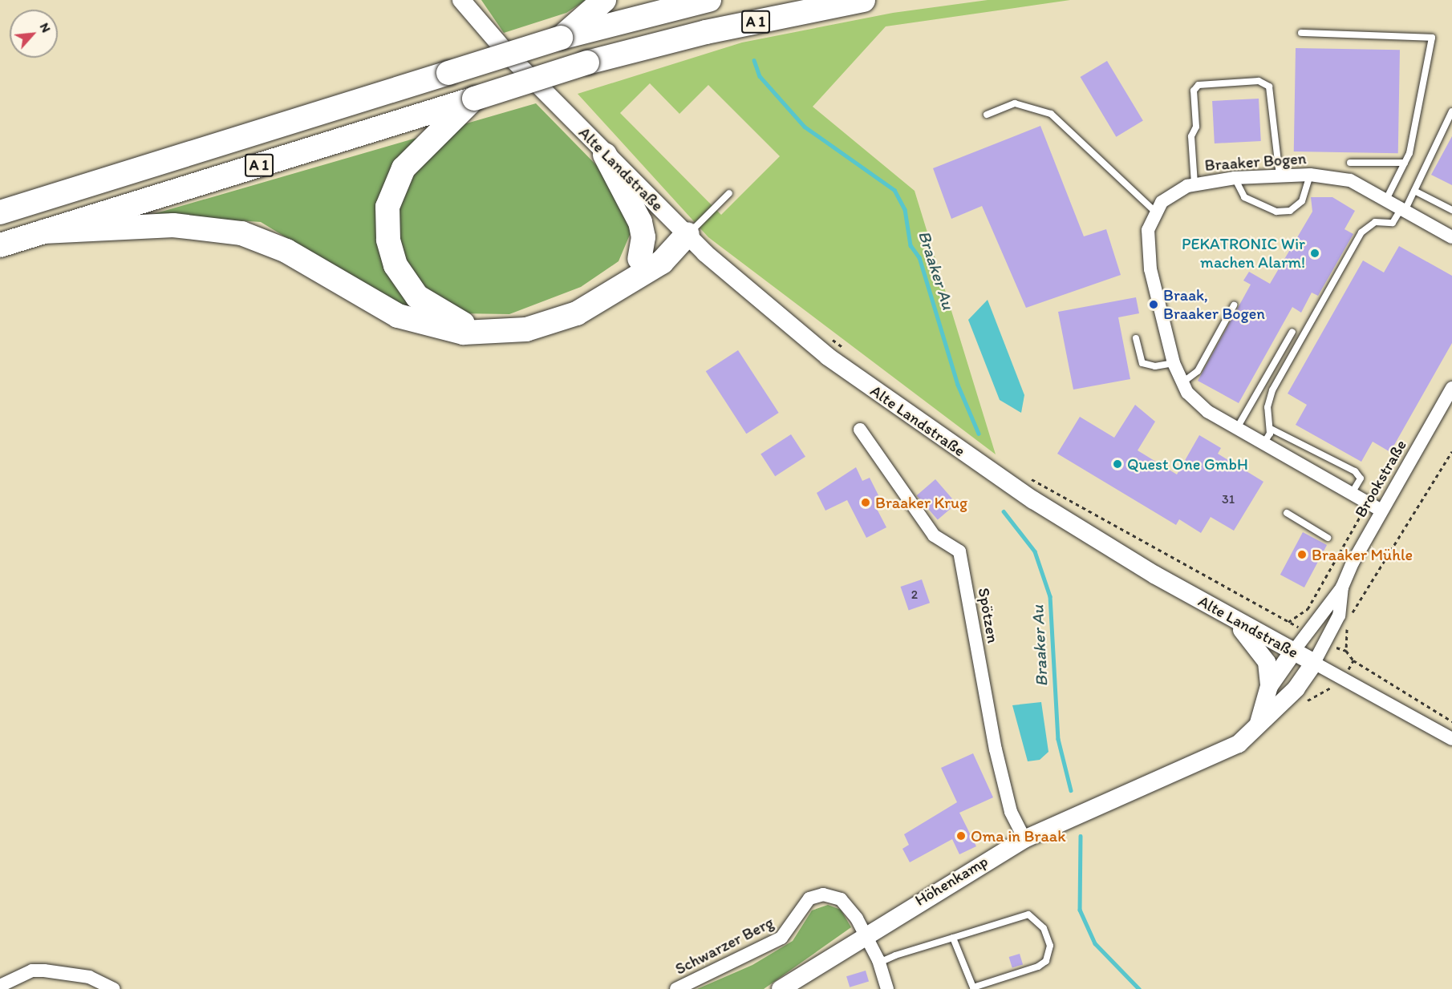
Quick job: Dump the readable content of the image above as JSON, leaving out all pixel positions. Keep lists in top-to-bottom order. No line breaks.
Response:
{"streets":{"highway":["A 1"],"main road":["Alte Landstraße","Höhenkamp"],"street":["Braaker Bogen","Brookstraße","Spötzen","Schwarzer Berg"]},"crossings":[["Braaker Bogen","Brookstraße"],["Alte Landstraße","Brookstraße"],["Alte Landstraße","Höhenkamp"],["Brookstraße","Höhenkamp"],["Spötzen","Höhenkamp"],["Höhenkamp","Schwarzer Berg"]],"water":["Braaker Au"],"places":["PEKATRONIC Wir machen Alarm!","Braak, Braaker Bogen","Quest One GmbH","Braaker Krug","Braaker Mühle","Oma in Braak"],"house_numbers":["31","2"],"north":"top right"}
